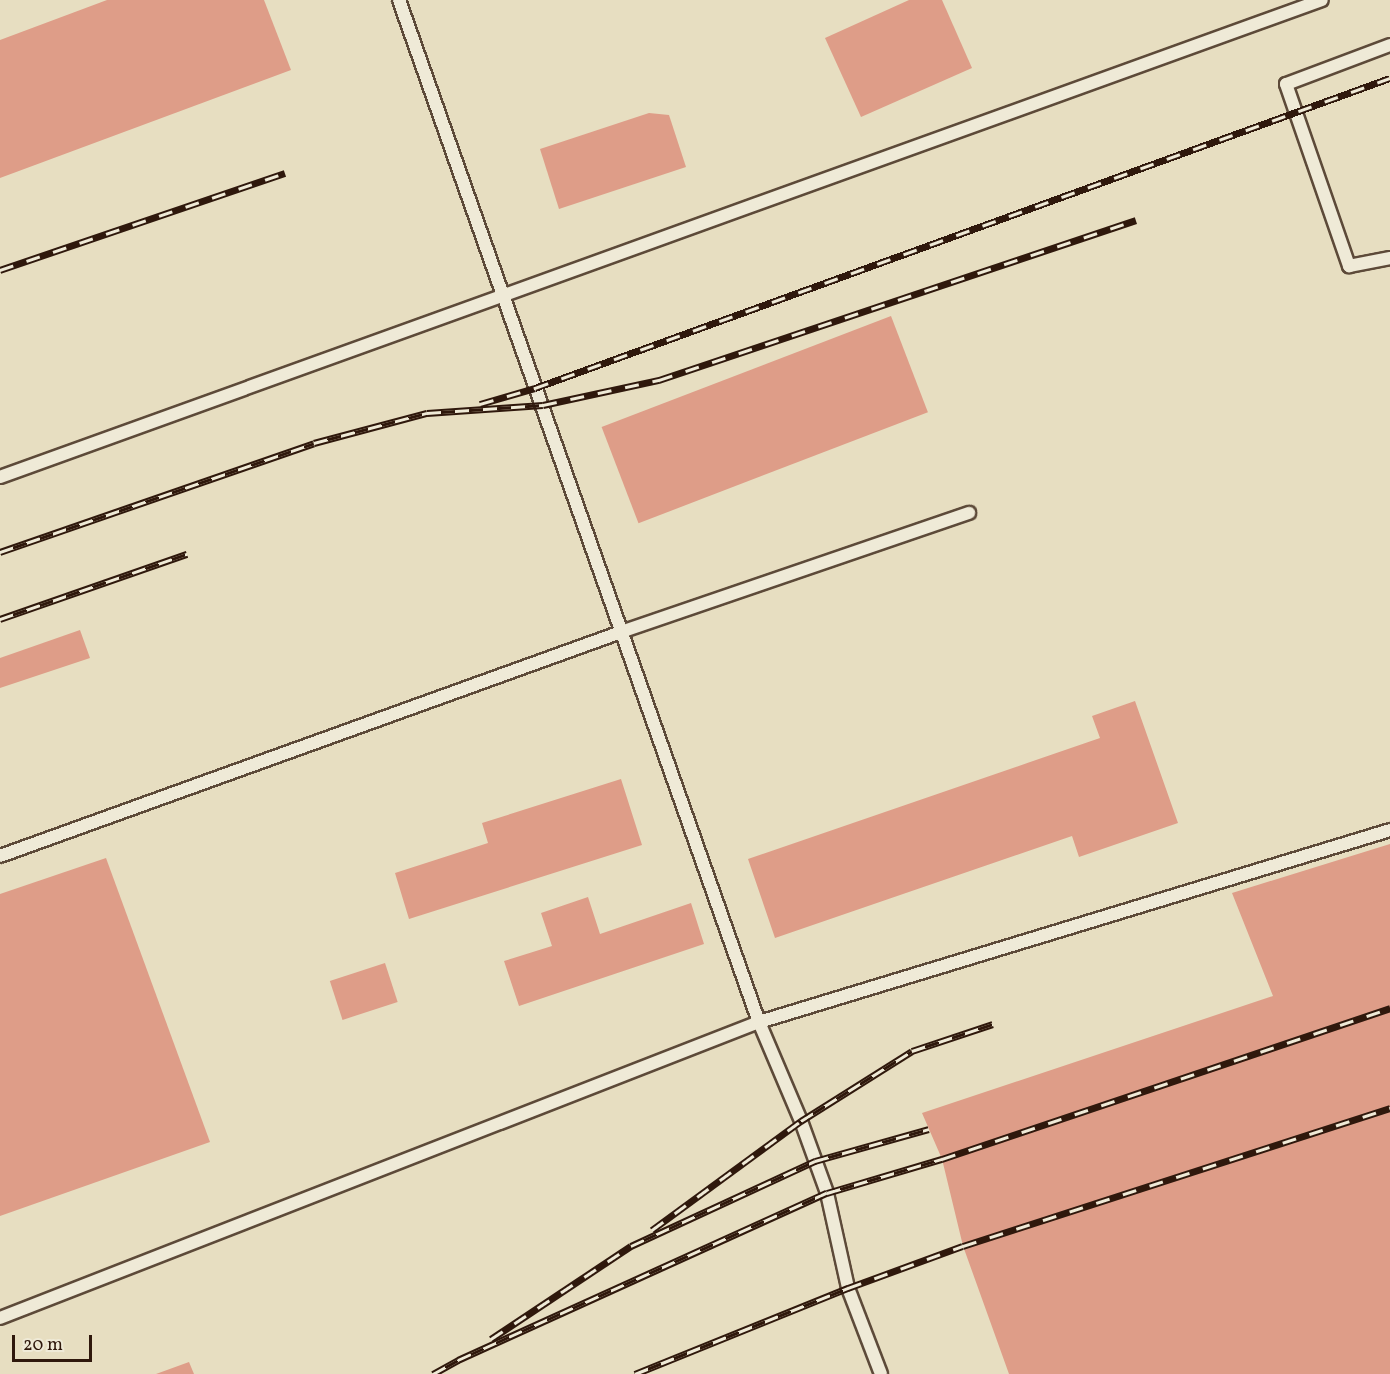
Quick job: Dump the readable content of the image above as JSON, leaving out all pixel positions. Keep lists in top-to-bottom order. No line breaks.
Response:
{"scale_bar":"20 m"}
